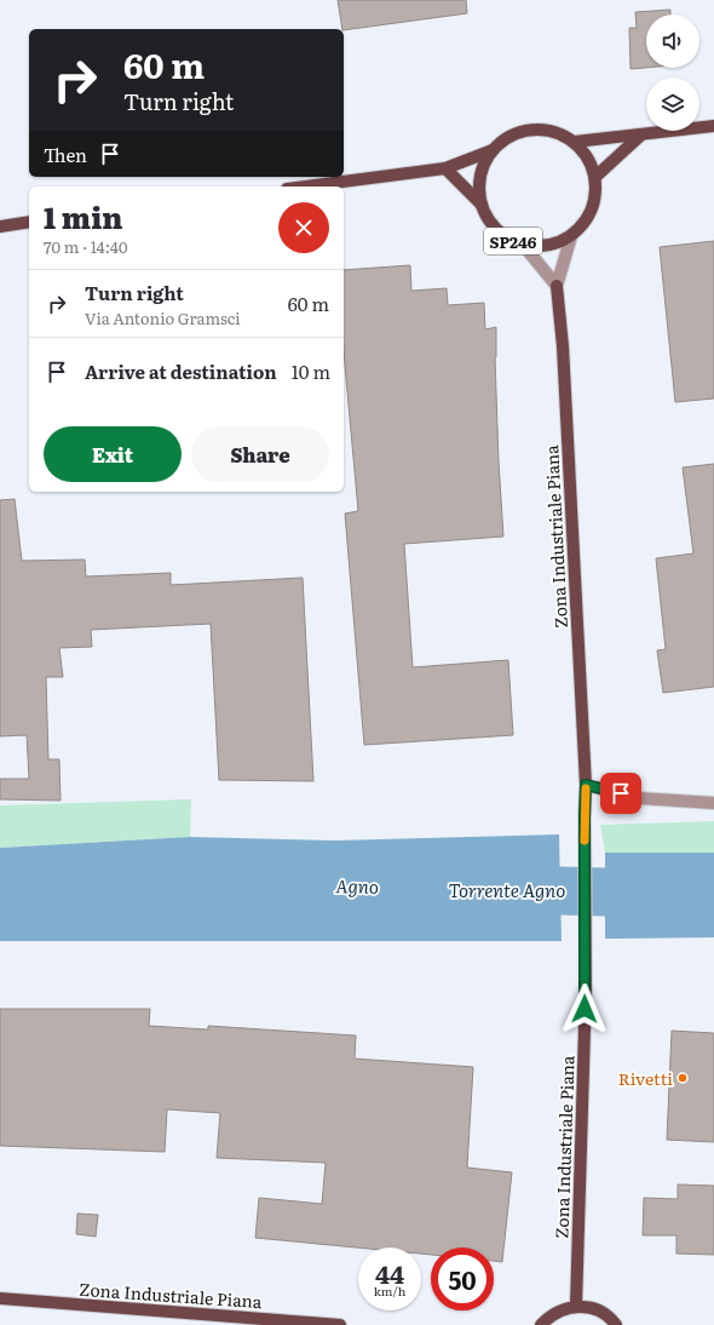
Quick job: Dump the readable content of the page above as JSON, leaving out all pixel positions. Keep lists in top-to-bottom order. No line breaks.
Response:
{"streets":{"main road":["SP246","Zona Industriale Piana"]},"water":["Agno","Torrente Agno"],"places":["Rivetti"],"page":{"turn":["60 m","Turn right"],"then":"Then","heading":["1 min","70 m · 14:40"],"list":[{"name":"Turn right","note":"Via Antonio Gramsci","value":"60 m"},{"name":"Arrive at destination","value":"10 m"}],"buttons":["Exit","Share"],"speed":"44 km/h","limit":"50"}}
